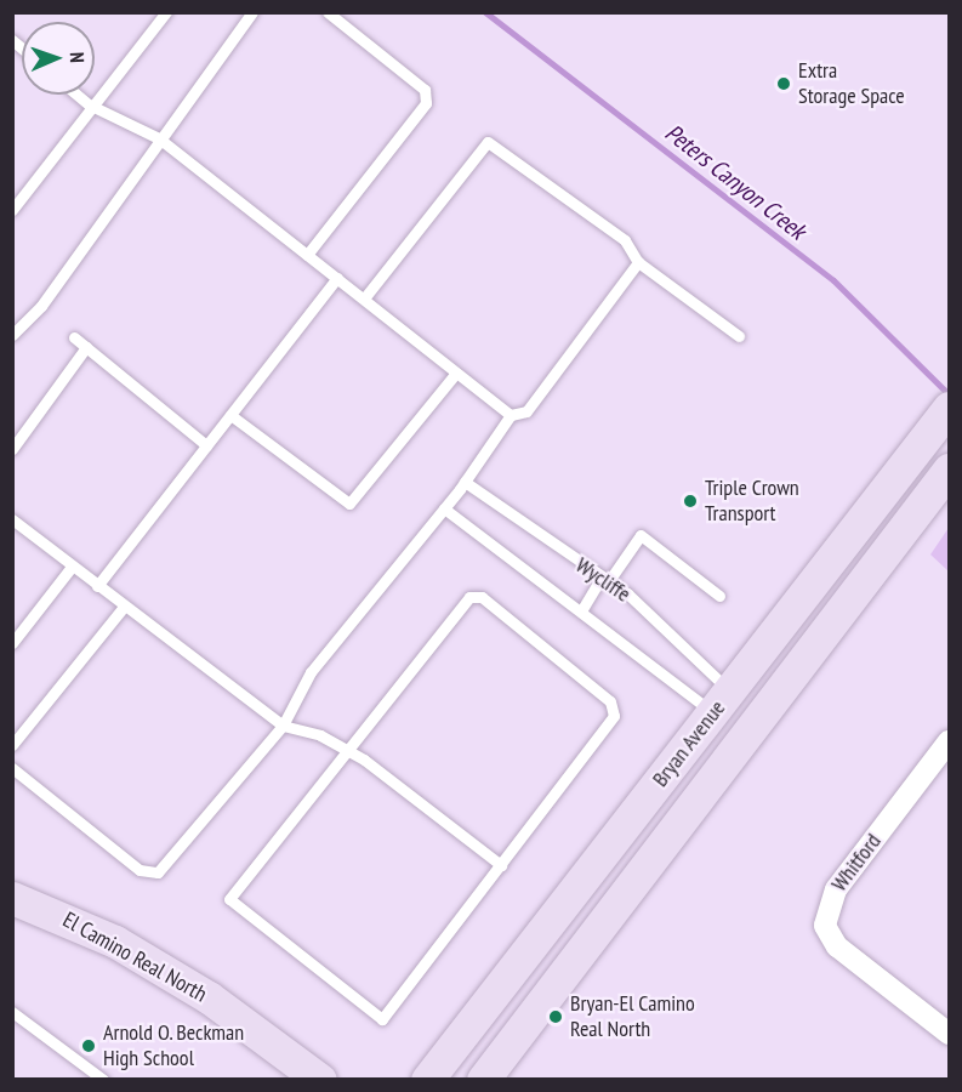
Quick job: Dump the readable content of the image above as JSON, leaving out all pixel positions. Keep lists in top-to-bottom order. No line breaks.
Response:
{"streets":{"main road":["Bryan Avenue","El Camino Real North"],"street":["Whitford"],"lane":["Wycliffe"]},"crossings":[["Wycliffe","Bryan Avenue"]],"water":["Peters Canyon Creek"],"places":["Extra Storage Space","Triple Crown Transport","Bryan-El Camino Real North","Arnold O. Beckman High School"],"north":"right"}
